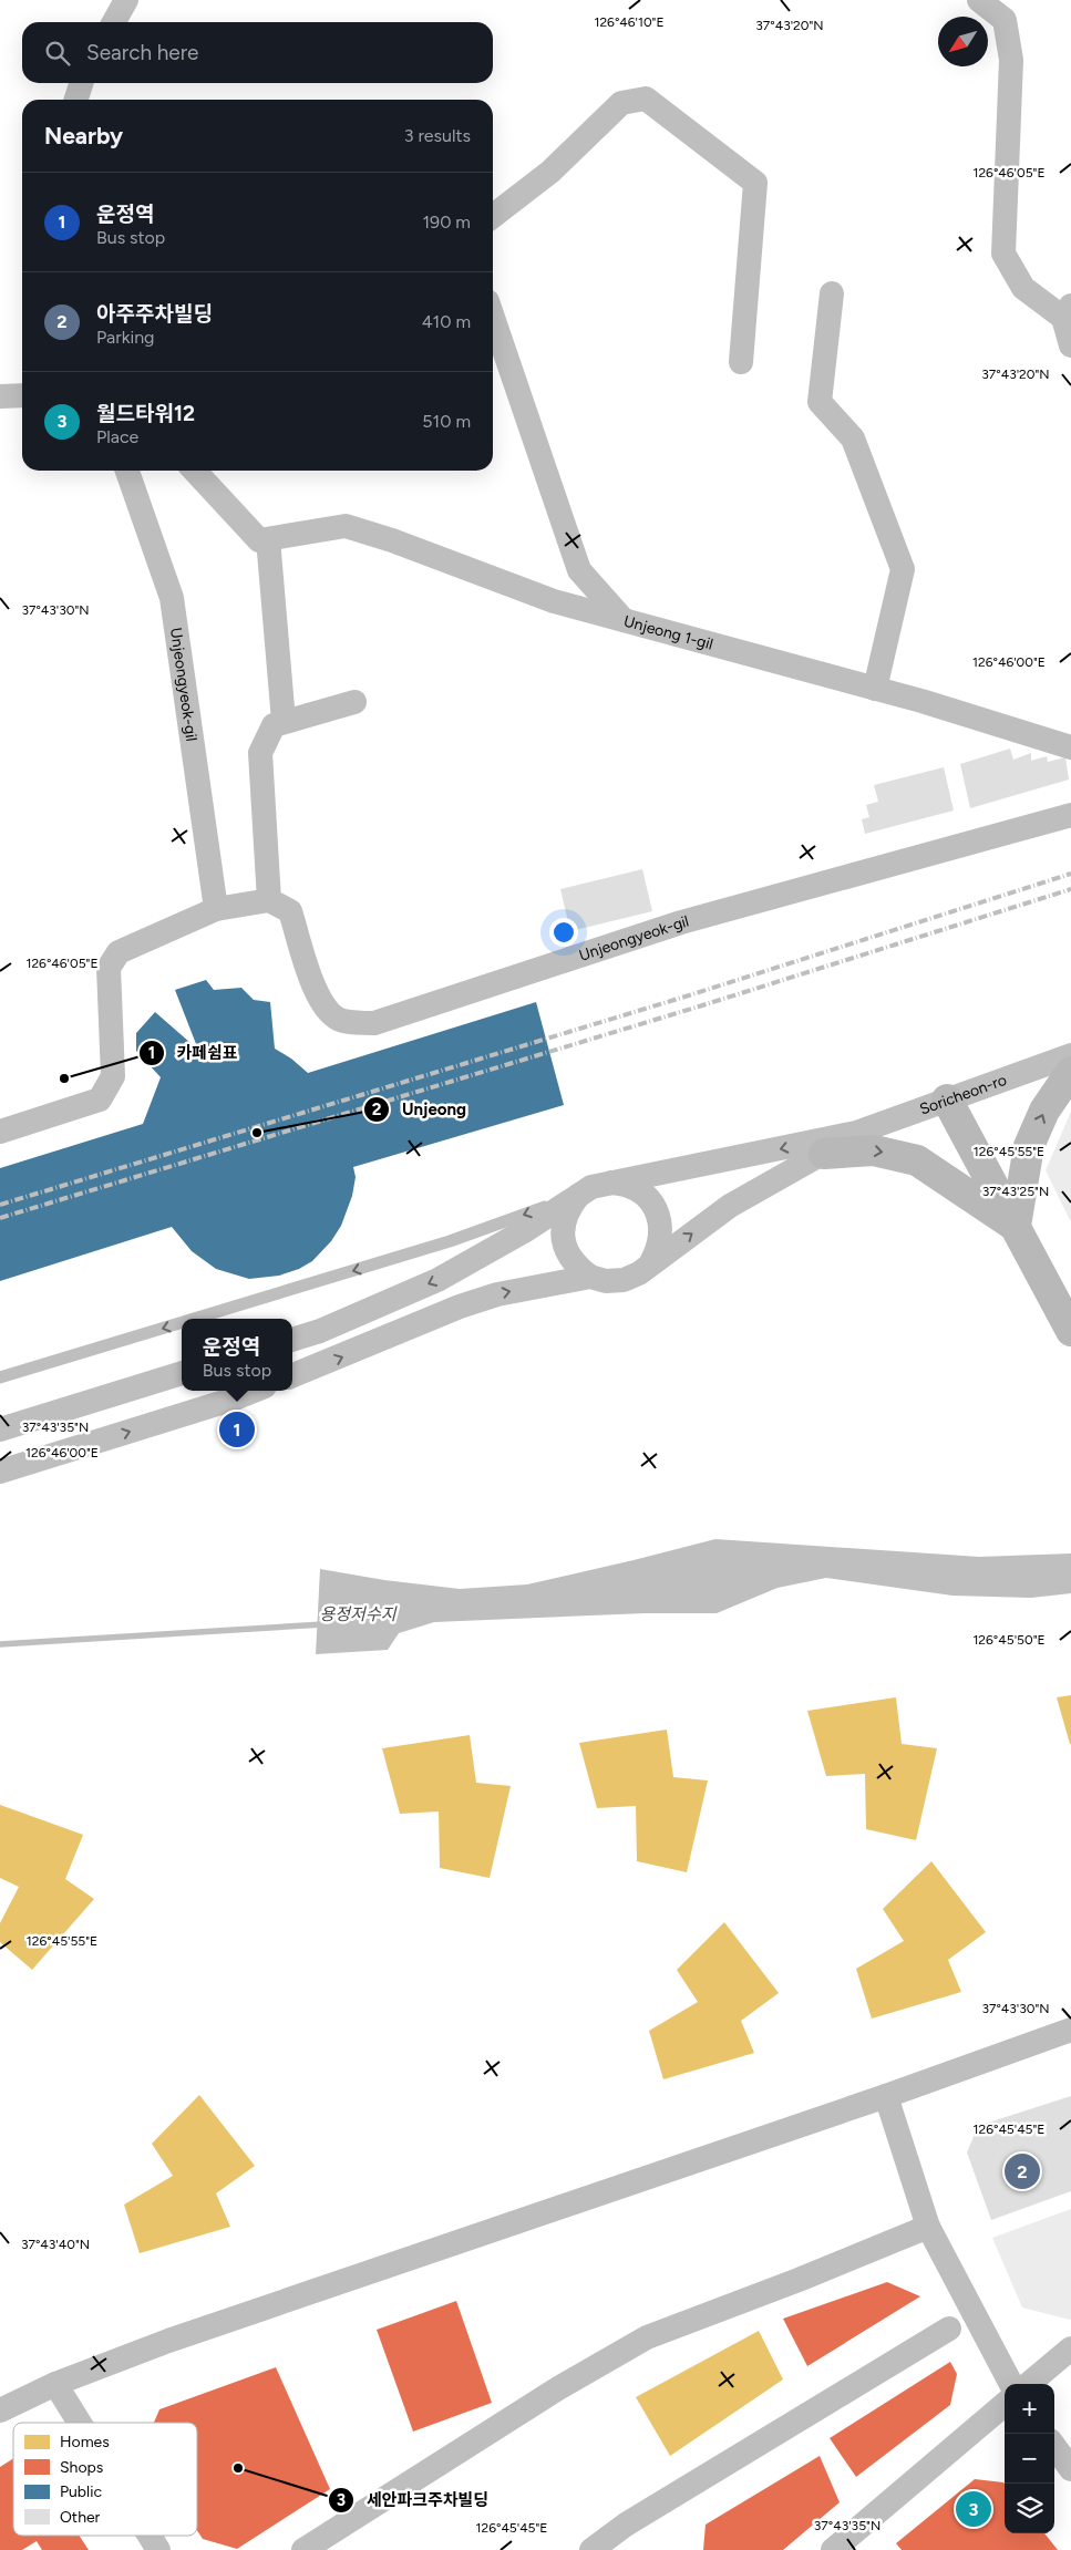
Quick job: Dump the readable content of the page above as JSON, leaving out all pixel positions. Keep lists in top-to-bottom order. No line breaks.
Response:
{"streets":{"street":["Unjeong 1-gil","Unjeongyeok-gil","Soricheon-ro"]},"water":["용정저수지"],"places":["카페쉼표","Unjeong","세안파크주차빌딩"],"legend":["Homes","Shops","Public","Other"],"north":"bottom left","page":{"search":"Search here","heading":["Nearby","3 results"],"list":[{"mark":"1","name":"운정역","note":"Bus stop","value":"190 m"},{"mark":"2","name":"아주주차빌딩","note":"Parking","value":"410 m"},{"mark":"3","name":"월드타워12","note":"Place","value":"510 m"}],"popup":["운정역","Bus stop"],"pins":["1","2","3"],"map_buttons":["+","−"]},"coordinates":["126°46'10\"E","37°43'20\"N","126°46'05\"E","37°43'30\"N","126°46'00\"E","126°45'55\"E","37°43'25\"N","37°43'35\"N","126°45'50\"E","126°45'45\"E","37°43'40\"N"]}
